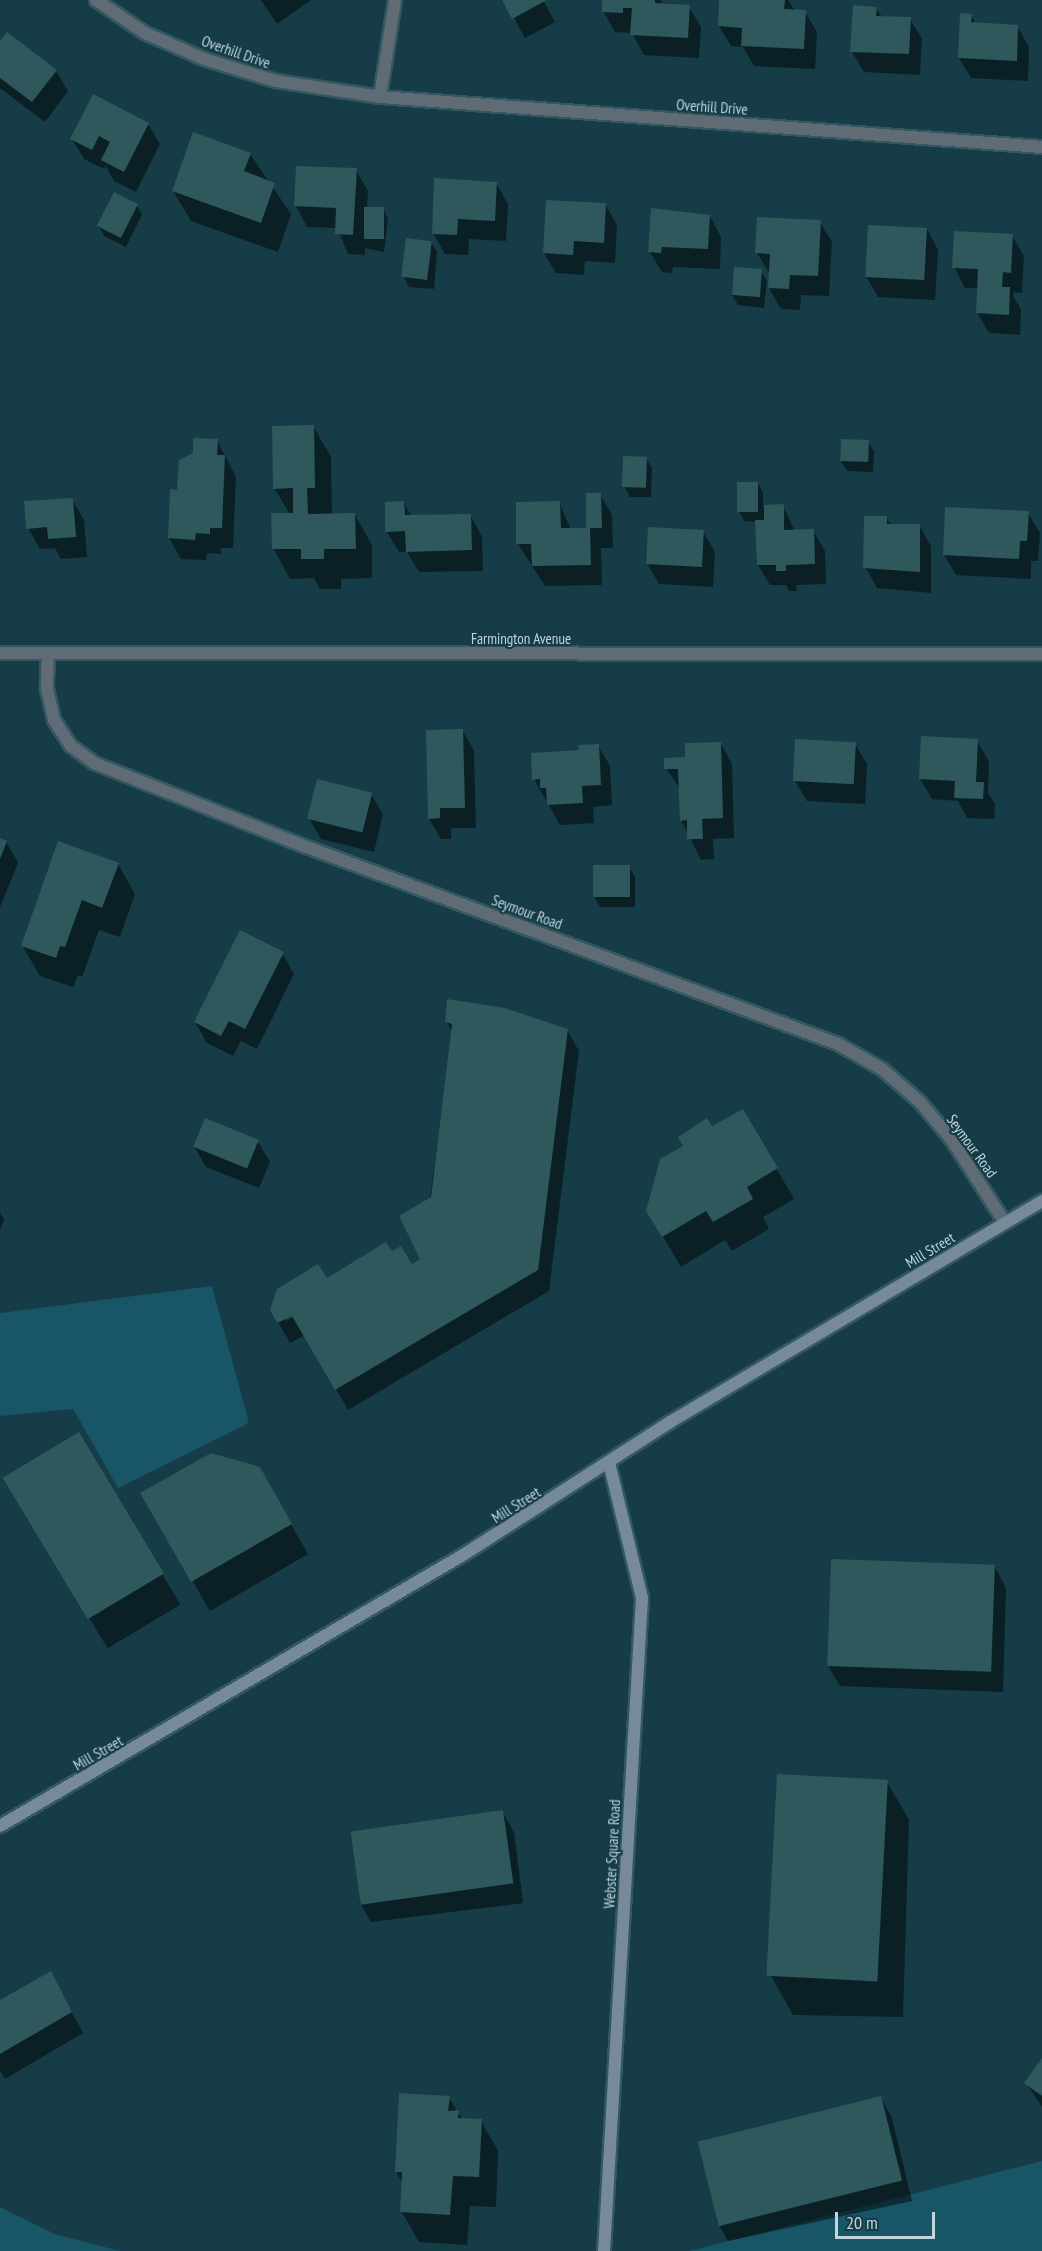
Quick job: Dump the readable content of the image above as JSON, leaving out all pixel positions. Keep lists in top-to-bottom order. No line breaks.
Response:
{"streets":{"main road":["Mill Street","Webster Square Road"],"street":["Overhill Drive","Farmington Avenue","Seymour Road"]},"crossings":[["Farmington Avenue","Seymour Road"],["Seymour Road","Mill Street"],["Mill Street","Webster Square Road"]],"scale_bar":"20 m"}
